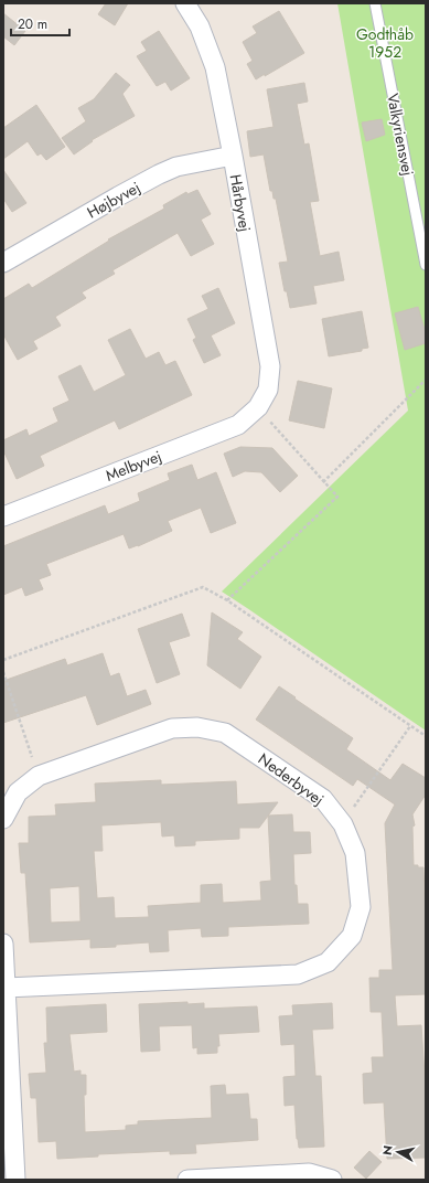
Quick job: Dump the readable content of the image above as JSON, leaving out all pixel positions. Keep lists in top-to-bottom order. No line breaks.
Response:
{"streets":{"street":["Højbyvej","Hårbyvej","Melbyvej","Nederbyvej"],"lane":["Valkyriensvej"]},"crossings":[["Højbyvej","Hårbyvej"],["Hårbyvej","Melbyvej"]],"parks":["Godthåb 1952"],"scale_bar":"20 m","north":"left"}
